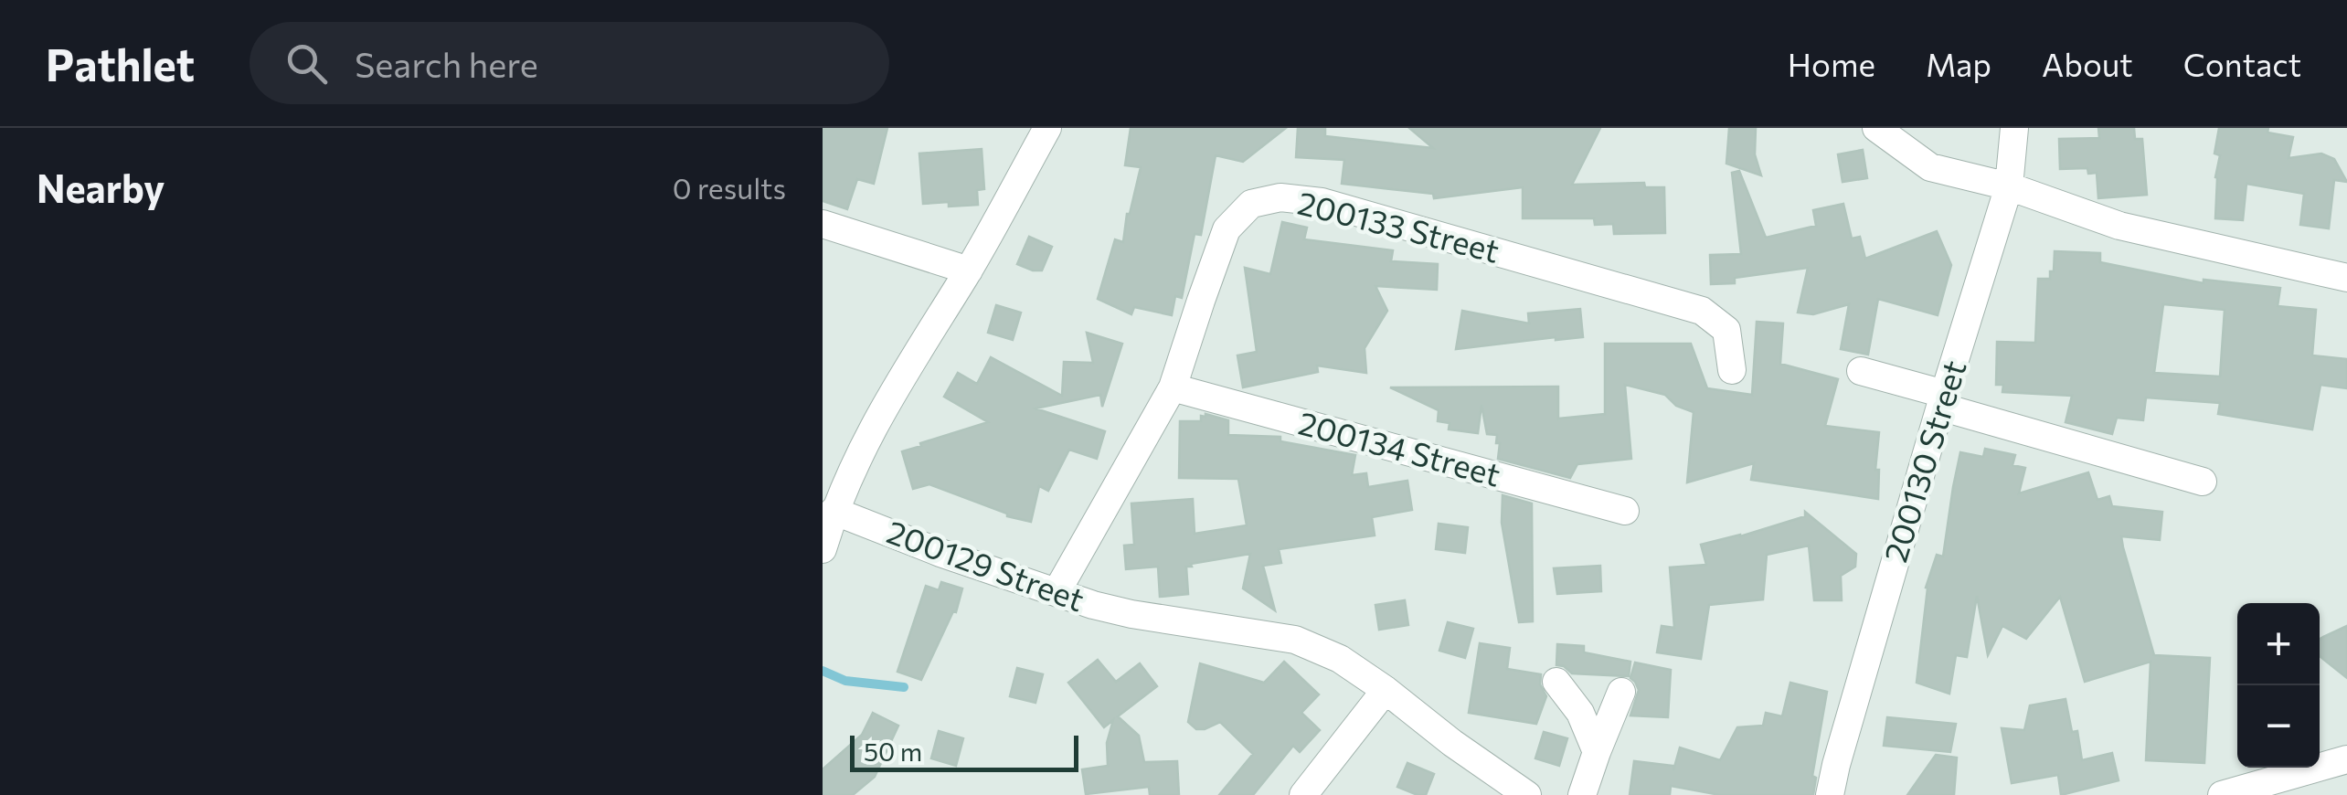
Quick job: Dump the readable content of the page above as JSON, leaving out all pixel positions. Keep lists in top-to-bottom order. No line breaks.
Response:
{"streets":{"street":["200133 Street","200134 Street","200130 Street","200129 Street"]},"crossings":[["200133 Street","200134 Street"],["200133 Street","200129 Street"]],"scale_bar":"50 m","page":{"header":"Pathlet","search":"Search here","nav":["Home","Map","About","Contact"],"heading":["Nearby","0 results"],"map_buttons":["+","−"],"scale":"50 m"}}
